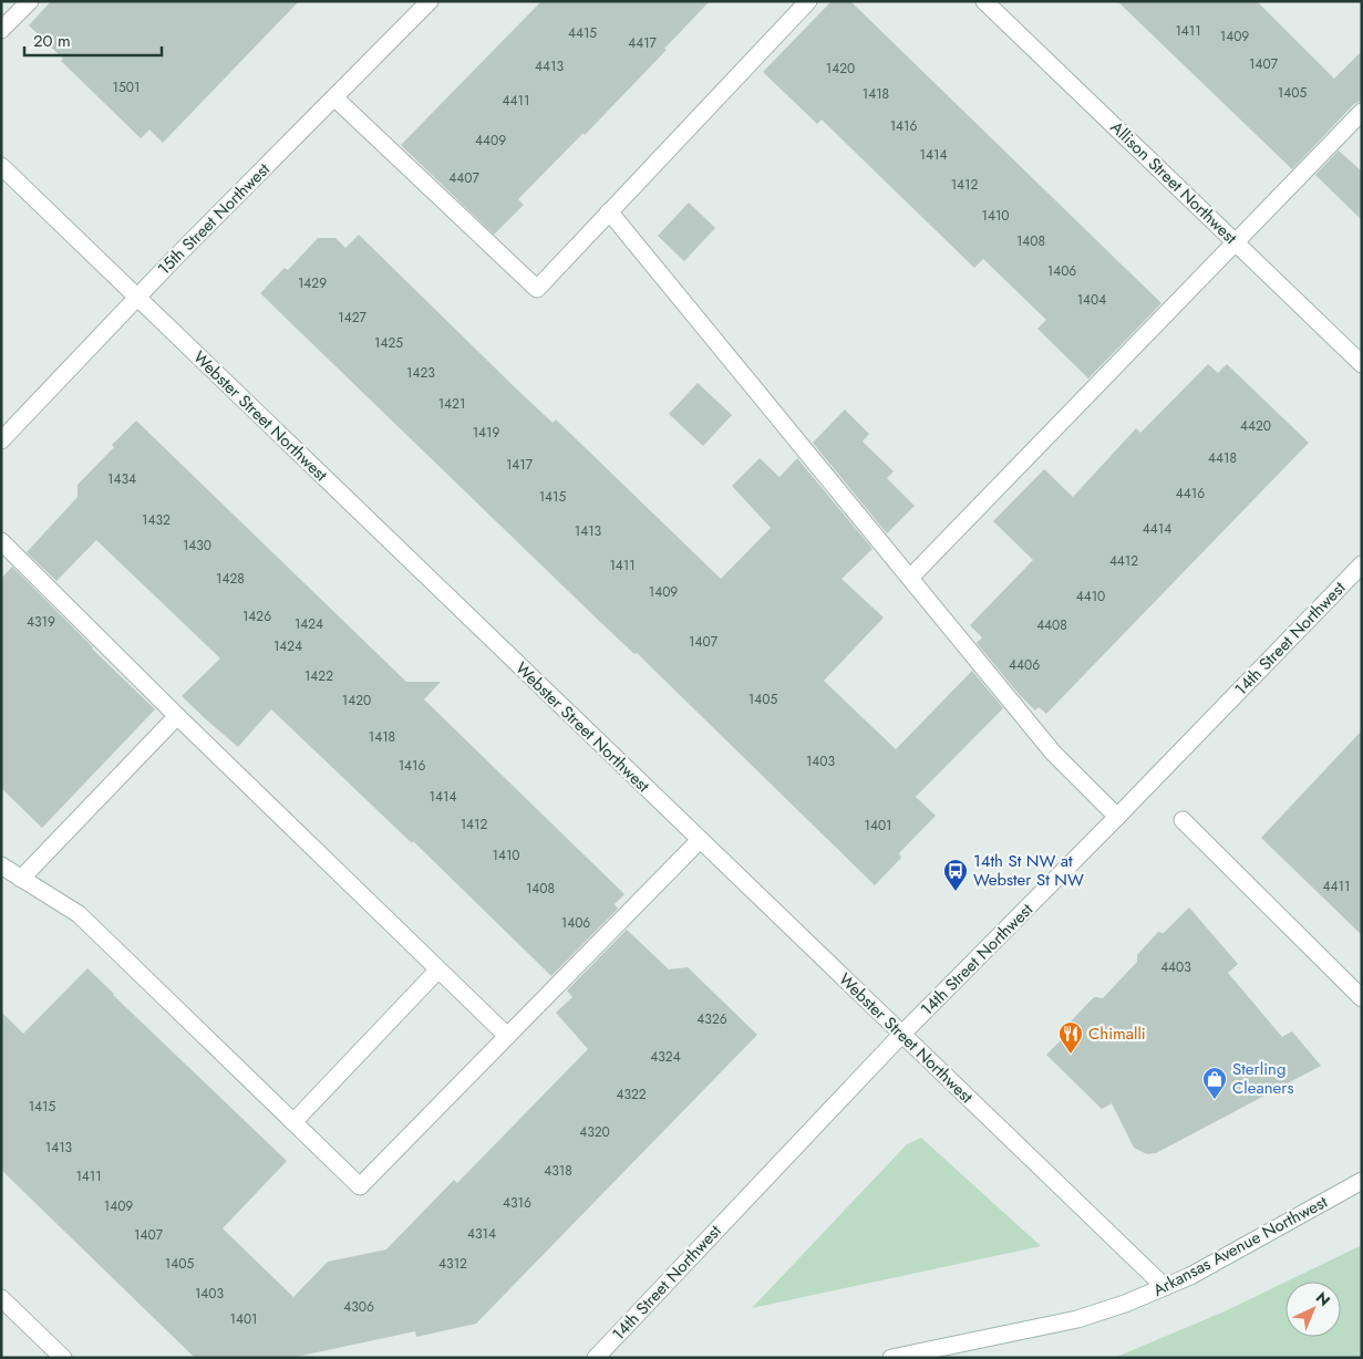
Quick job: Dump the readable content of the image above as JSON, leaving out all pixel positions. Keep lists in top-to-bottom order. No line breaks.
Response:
{"streets":{"street":["Allison Street Northwest","15th Street Northwest","Webster Street Northwest","14th Street Northwest","Arkansas Avenue Northwest"]},"crossings":[["15th Street Northwest","Webster Street Northwest"],["Webster Street Northwest","14th Street Northwest"],["Webster Street Northwest","Arkansas Avenue Northwest"]],"places":{"bus stop":["14th St NW at Webster St NW"],"restaurant":["Chimalli"],"shop":["Sterling Cleaners"]},"house_numbers":["1411","4415","1409","4417","1407","4413","1420","1501","1405","1418","4411","1416","4409","1414","4407","1412","1410","1408","1406","1429","1404","1427","1425","1423","1421","4420","1419","4418","1417","1434","4416","1415","1432","4414","1413","1430","4412","1411","1428","1409","4410","1426","4319","1424","4408","1407","1424","4406","1422","1405","1420","1418","1403","1416","1414","1412","1401","1410","4411","1408","1406","4403","4326","4324","4322","1415","4320","1413","4318","1411","4316","1409","4314","1407","1405","4312","1403","4306","1401"],"scale_bar":"20 m","north":"top right"}
